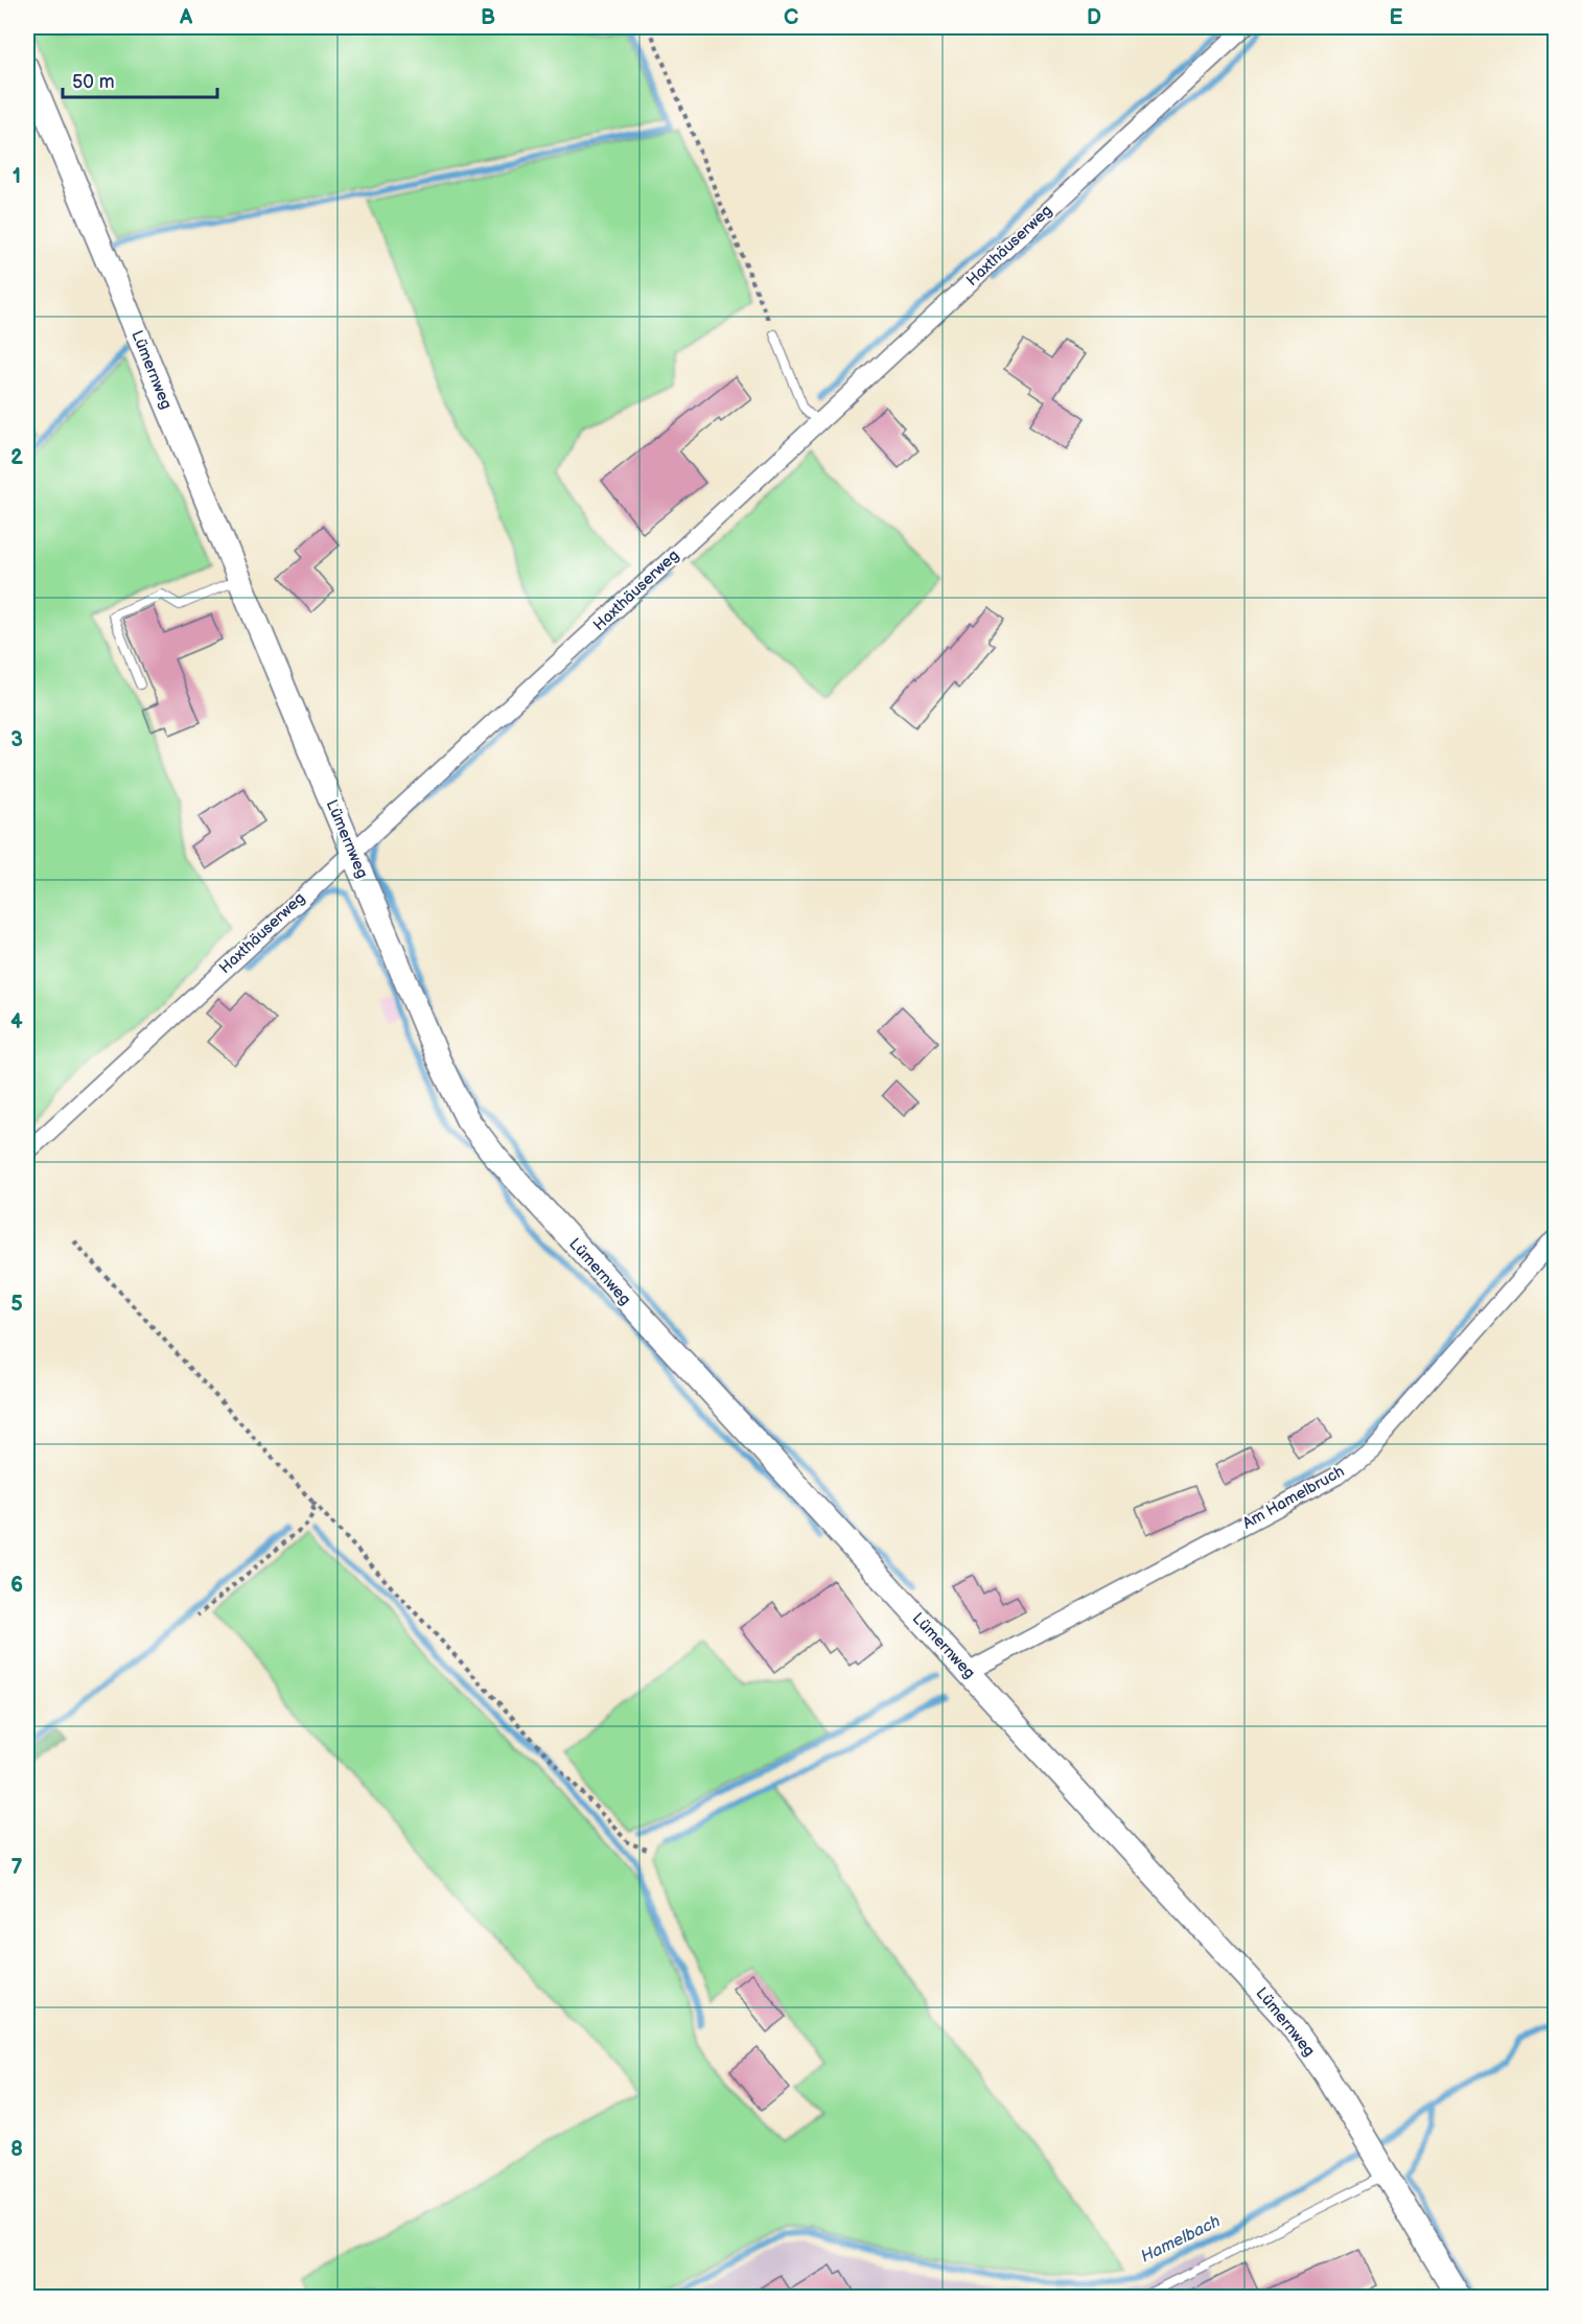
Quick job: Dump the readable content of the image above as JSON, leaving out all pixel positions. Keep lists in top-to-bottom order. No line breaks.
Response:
{"streets":{"street":["Haxthäuserweg","Lümernweg","Am Hamelbruch"]},"crossings":[["Haxthäuserweg","Lümernweg"],["Lümernweg","Am Hamelbruch"]],"water":["Hamelbach"],"scale_bar":"50 m","grid":{"columns":["A","B","C","D","E"],"rows":["1","2","3","4","5","6","7","8"]}}
